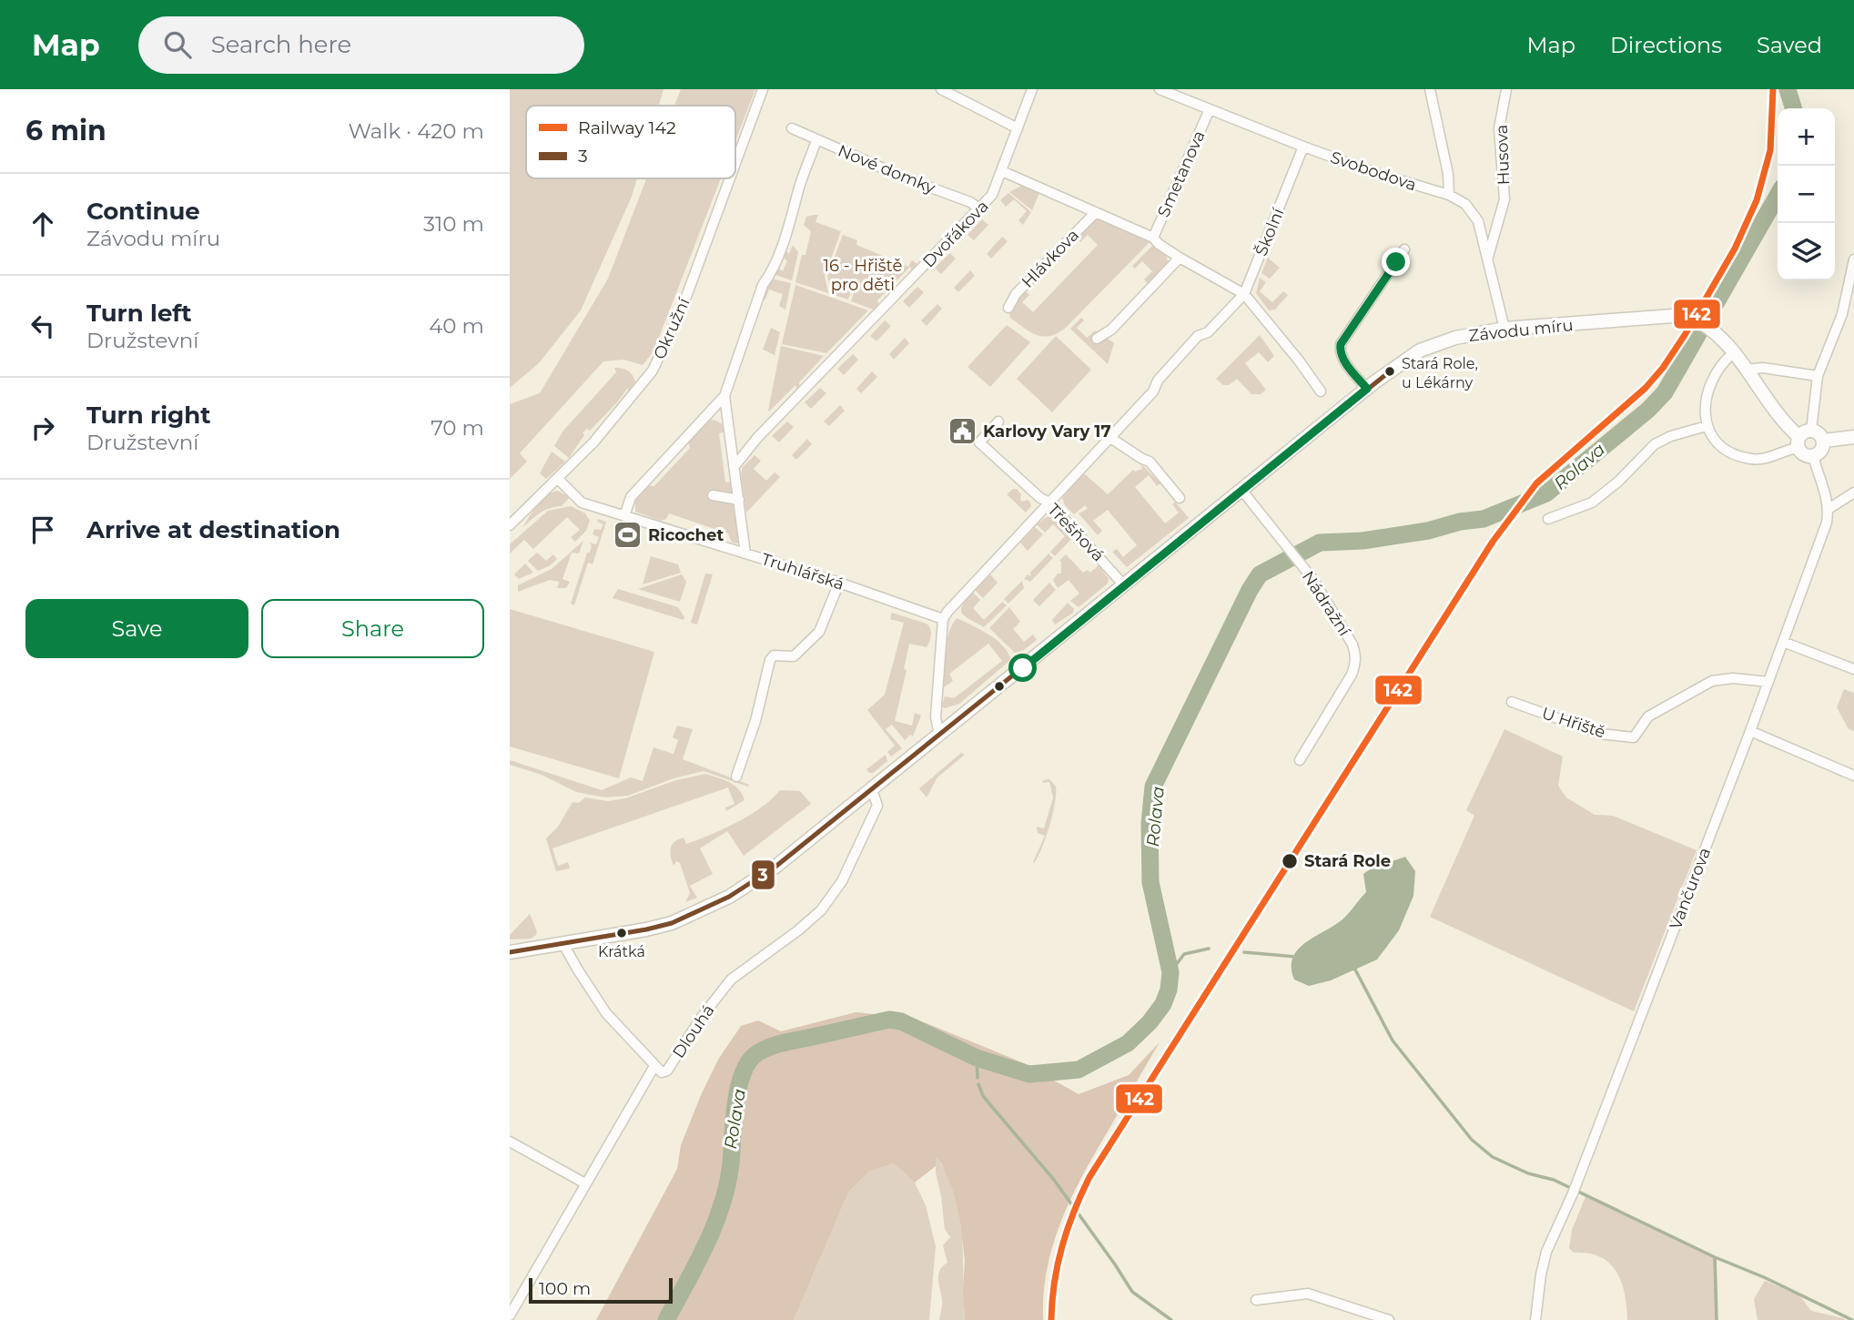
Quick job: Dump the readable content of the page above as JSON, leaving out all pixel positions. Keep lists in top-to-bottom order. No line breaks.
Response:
{"streets":{"main road":["Závodu míru"],"street":["Husova","Nové domky","Svobodova","Smetanova","Školní","Dvořákova","Hlávkova","Okružní","Třešňová","Truhlářská","Nádražní","U Hřiště","Vančurova","Dlouhá"]},"crossings":[["Husova","Svobodova"],["Nové domky","Dvořákova"],["Svobodova","Smetanova"],["Svobodova","Školní"],["Svobodova","Závodu míru"],["Smetanova","Hlávkova"],["Školní","Hlávkova"],["Školní","Třešňová"],["Školní","Truhlářská"],["Dvořákova","Hlávkova"],["Okružní","Truhlářská"],["Závodu míru","Třešňová"],["Závodu míru","Nádražní"],["Závodu míru","Vančurova"],["Závodu míru","Dlouhá"],["U Hřiště","Vančurova"]],"water":["Rolava"],"parks":["16 - Hřiště pro děti"],"places":{"other":["Stará Role, u Lékárny","Stará Role","Krátká"],"public building":["Karlovy Vary 17"],"sports":["Ricochet"]},"lines":["rail line 142","transit line 3"],"legend":["Railway 142","3"],"scale_bar":"100 m","page":{"header":"Map","search":"Search here","nav":["Map","Directions","Saved"],"heading":["6 min","Walk · 420 m"],"map_buttons":["+","−"],"list":[["Continue","Závodu míru","310 m"],["Turn left","Družstevní","40 m"],["Turn right","Družstevní","70 m"],"Arrive at destination"],"buttons":["Save","Share"],"scale":"100 m"}}
